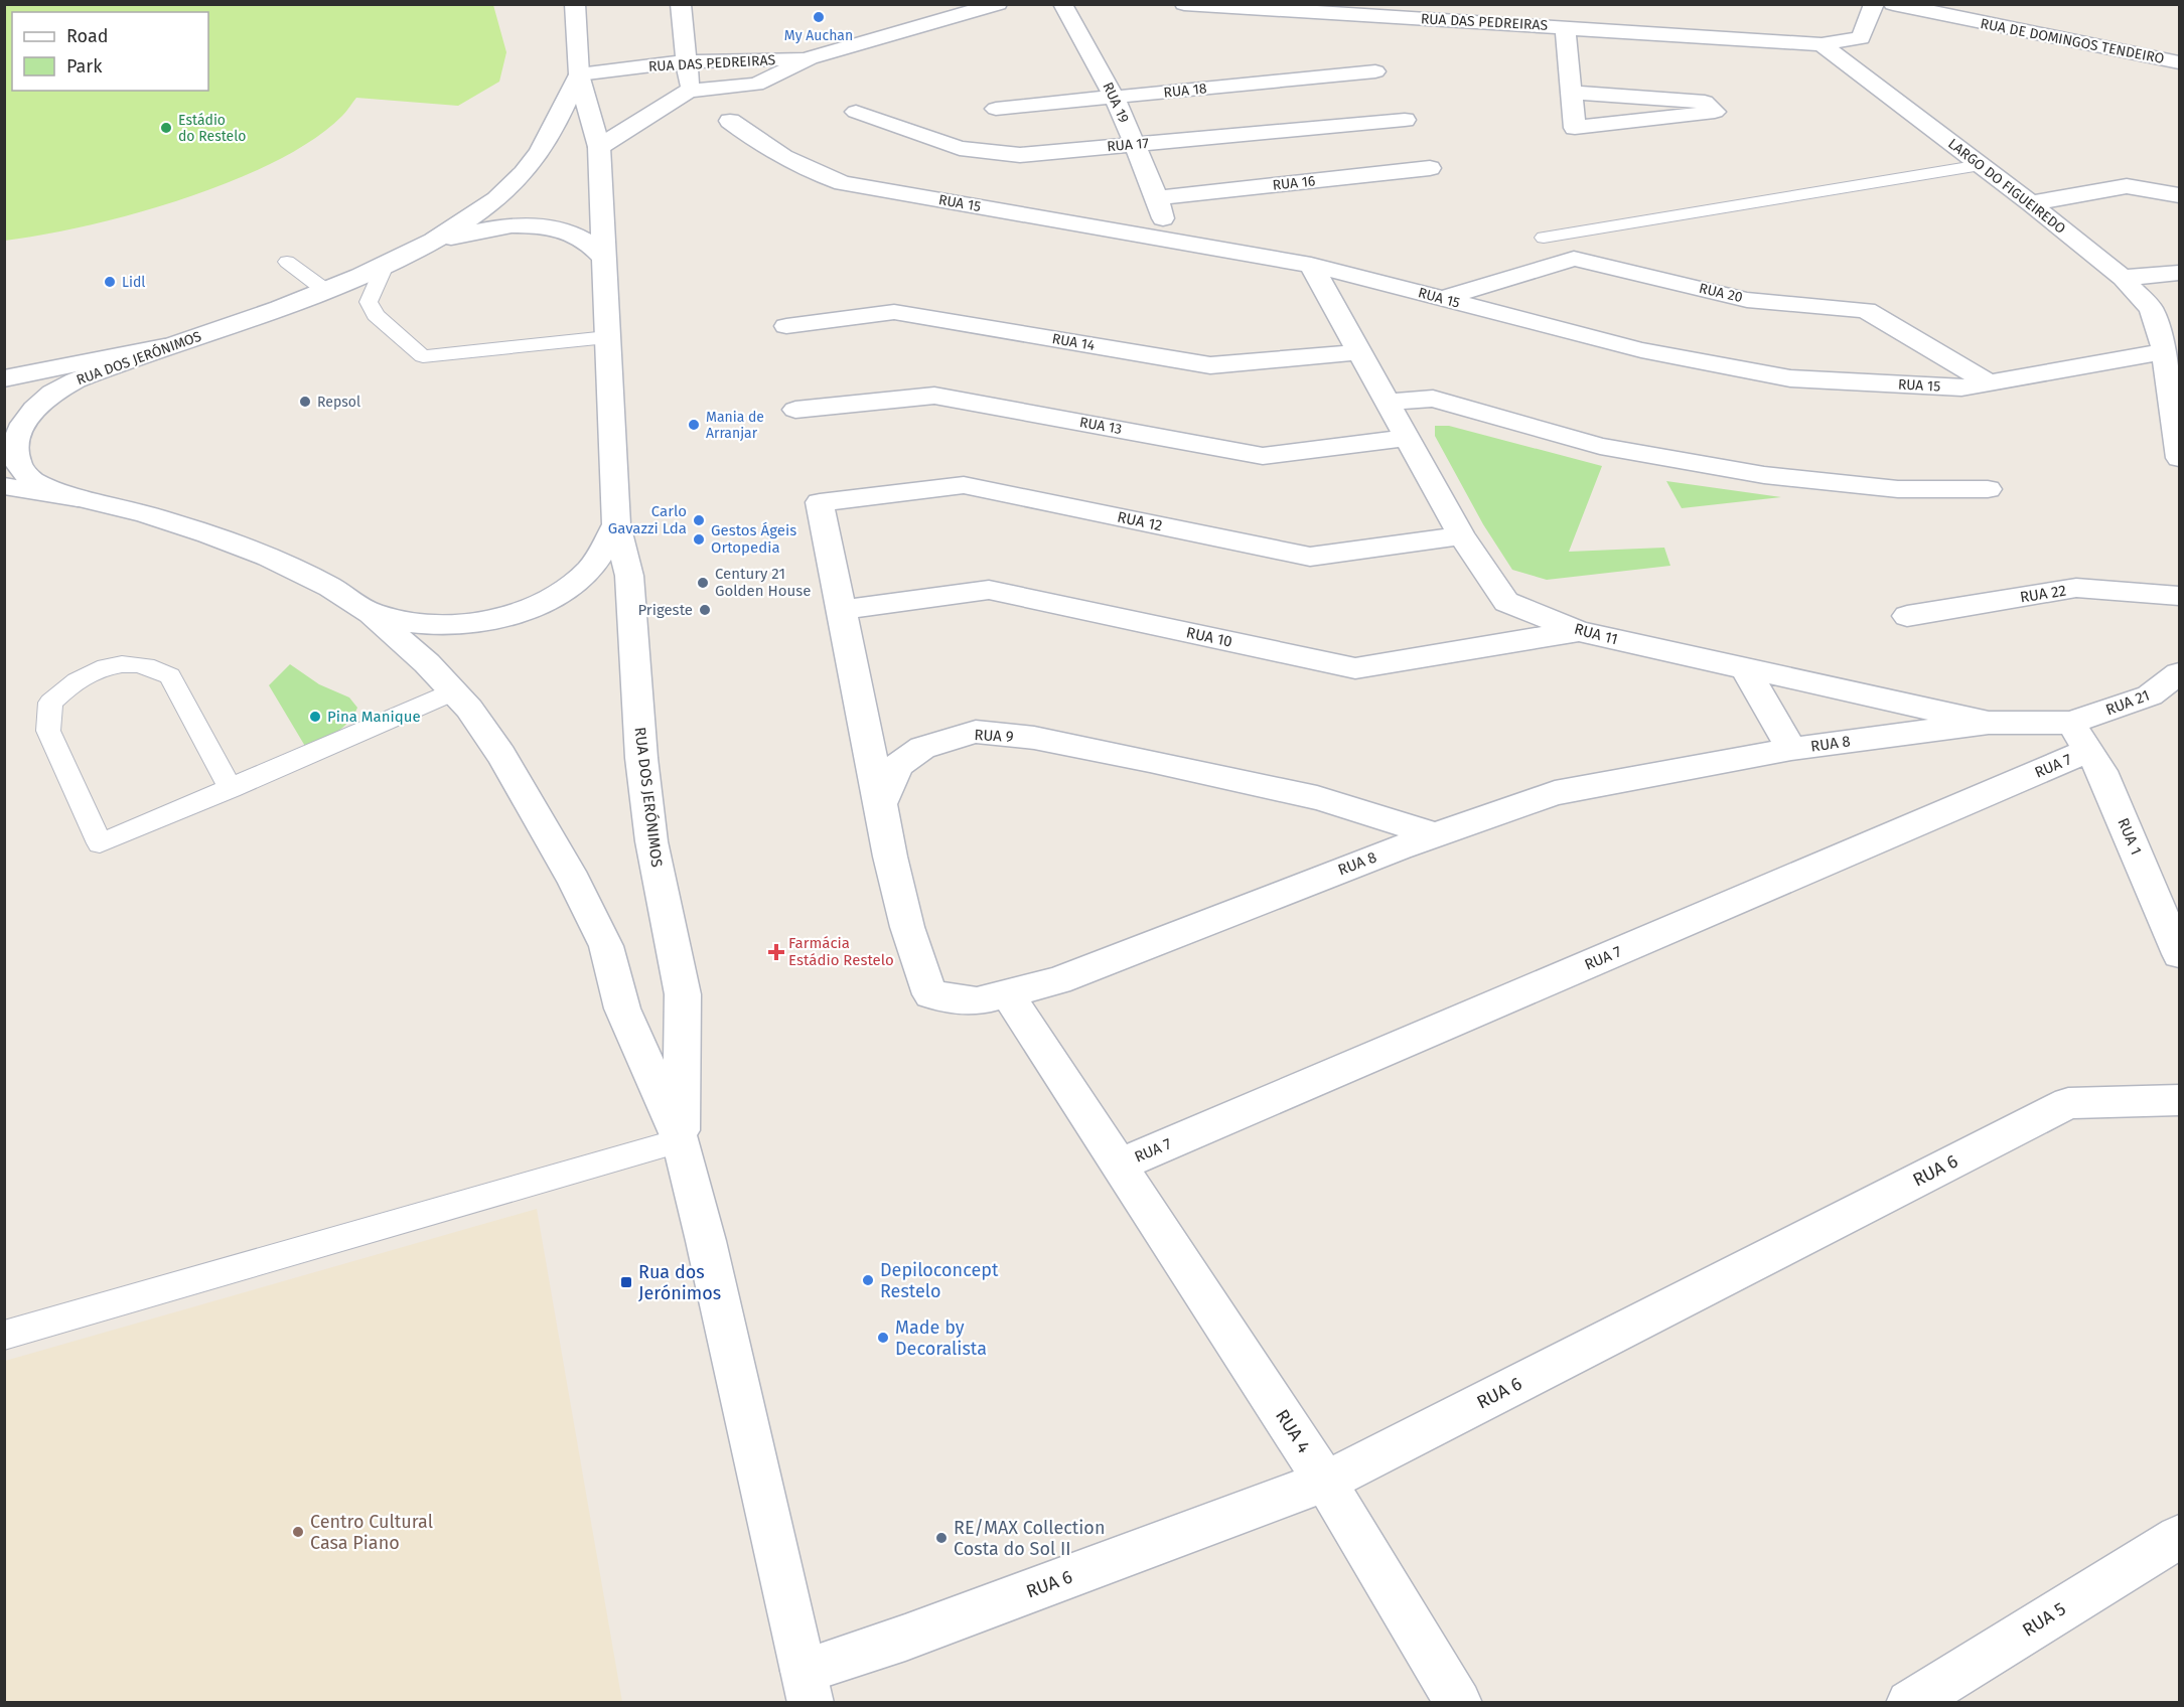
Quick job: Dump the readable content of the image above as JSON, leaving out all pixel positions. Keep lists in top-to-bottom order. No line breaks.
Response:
{"streets":{"street":["RUA DAS PEDREIRAS","RUA DE DOMINGOS TENDEIRO","RUA 18","RUA 19","RUA 17","RUA 16","LARGO DO FIGUEIREDO","RUA 15","RUA 20","RUA 14","RUA DOS JERÓNIMOS","RUA 13","RUA 12","RUA 22","RUA 11","RUA 10","RUA 21","RUA 9","RUA 8","RUA 7","RUA 1","RUA 6","RUA 4","RUA 5"]},"crossings":[["RUA DAS PEDREIRAS","LARGO DO FIGUEIREDO"],["RUA DAS PEDREIRAS","RUA DOS JERÓNIMOS"],["RUA 18","RUA 19"],["RUA 19","RUA 17"],["RUA 19","RUA 16"],["RUA 19","RUA 15"],["LARGO DO FIGUEIREDO","RUA 15"],["RUA 15","RUA 20"],["RUA 15","RUA 11"],["RUA 14","RUA 11"],["RUA DOS JERÓNIMOS","RUA 6"],["RUA 13","RUA 11"],["RUA 12","RUA 11"],["RUA 12","RUA 10"],["RUA 11","RUA 10"],["RUA 11","RUA 21"],["RUA 11","RUA 8"],["RUA 11","RUA 7"],["RUA 11","RUA 1"],["RUA 21","RUA 7"],["RUA 21","RUA 1"],["RUA 9","RUA 8"],["RUA 8","RUA 4"],["RUA 7","RUA 1"],["RUA 7","RUA 4"],["RUA 6","RUA 4"]],"places":{"other":["My Auchan","Estádio do Restelo","Lidl","Repsol","Mania de Arranjar","Carlo Gavazzi Lda","Gestos Ágeis Ortopedia","Century 21 Golden House","Prigeste","Pina Manique","Depiloconcept Restelo","Made by Decoralista","Centro Cultural Casa Piano","RE/MAX Collection Costa do Sol II"],"health":["Farmácia Estádio Restelo"],"transit":["Rua dos Jerónimos"]},"legend":["Road","Park"]}
